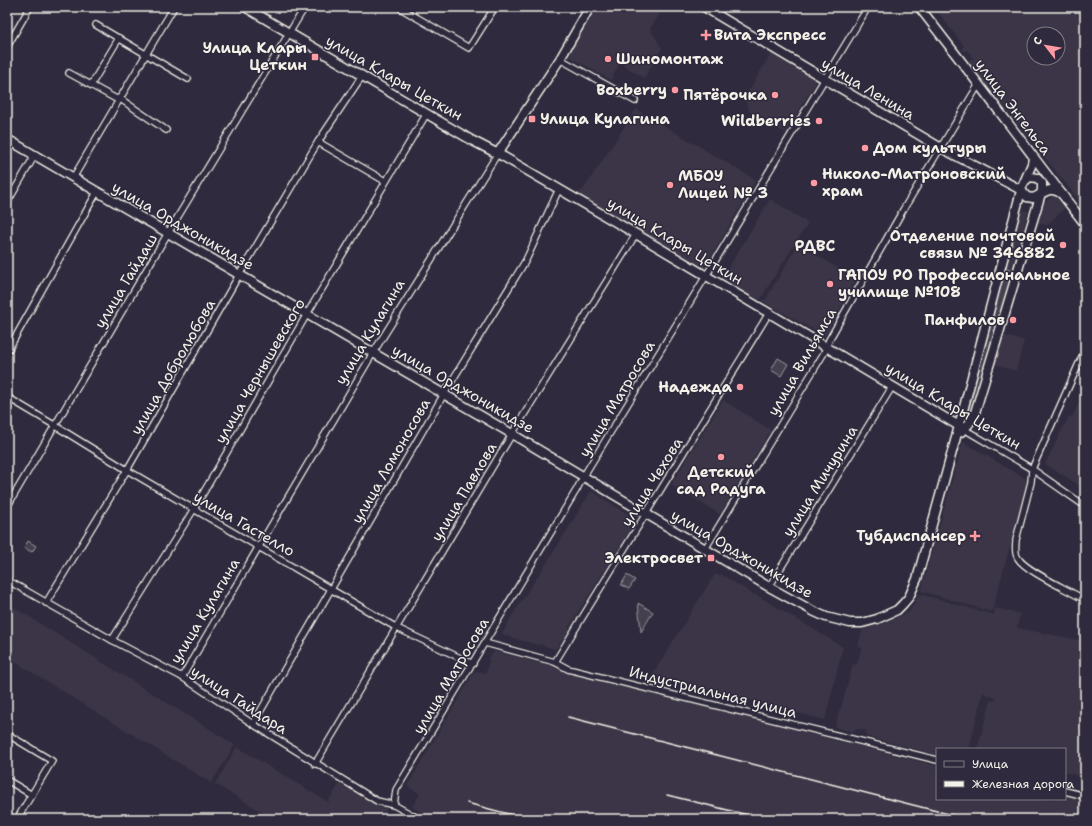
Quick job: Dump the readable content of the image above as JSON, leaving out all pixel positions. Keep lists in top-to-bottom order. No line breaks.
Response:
{"streets":{"street":["улица Клары Цеткин","улица Ленина","улица Энгельса","улица Орджоникидзе","улица Гайдаш","улица Кулагина","улица Вильямса","улица Добролюбова","улица Чернышевского","улица Матросова","улица Ломоносова","улица Мичурина","улица Чехова","улица Павлова","улица Гастелло","Индустриальная улица","улица Гайдара"]},"crossings":[["улица Клары Цеткин","улица Орджоникидзе"],["улица Клары Цеткин","улица Гайдаш"],["улица Клары Цеткин","улица Кулагина"],["улица Клары Цеткин","улица Вильямса"],["улица Клары Цеткин","улица Добролюбова"],["улица Клары Цеткин","улица Чернышевского"],["улица Клары Цеткин","улица Матросова"],["улица Клары Цеткин","улица Ломоносова"],["улица Клары Цеткин","улица Мичурина"],["улица Клары Цеткин","улица Чехова"],["улица Клары Цеткин","улица Павлова"],["улица Ленина","улица Вильямса"],["улица Ленина","улица Матросова"],["улица Энгельса","улица Вильямса"],["улица Орджоникидзе","улица Гайдаш"],["улица Орджоникидзе","улица Кулагина"],["улица Орджоникидзе","улица Вильямса"],["улица Орджоникидзе","улица Добролюбова"],["улица Орджоникидзе","улица Чернышевского"],["улица Орджоникидзе","улица Матросова"],["улица Орджоникидзе","улица Ломоносова"],["улица Орджоникидзе","улица Мичурина"],["улица Орджоникидзе","улица Чехова"],["улица Орджоникидзе","улица Павлова"],["улица Гайдаш","улица Гастелло"],["улица Кулагина","улица Гастелло"],["улица Кулагина","улица Гайдара"],["улица Добролюбова","улица Гастелло"],["улица Добролюбова","улица Гайдара"],["улица Чернышевского","улица Гастелло"],["улица Чернышевского","улица Гайдара"],["улица Матросова","улица Гастелло"],["улица Матросова","Индустриальная улица"],["улица Матросова","улица Гайдара"],["улица Ломоносова","улица Гастелло"],["улица Ломоносова","улица Гайдара"],["улица Чехова","Индустриальная улица"],["улица Павлова","улица Гастелло"],["улица Павлова","улица Гайдара"]],"districts":["РДВС"],"places":{"health":["Вита Экспресс","Тубдиспансер"],"transit":["Улица Клары Цеткин","Улица Кулагина","Электросвет"],"other":["Шиномонтаж","Boxberry","Пятёрочка","Wildberries","Дом культуры","Николо-Матроновский храм","МБОУ Лицей № 3","Отделение почтовой связи № 346882","ГАПОУ РО Профессиональное училище №108","Панфилов","Надежда","Детский сад Радуга"]},"legend":["Улица","Железная дорога"],"north":"top left"}
